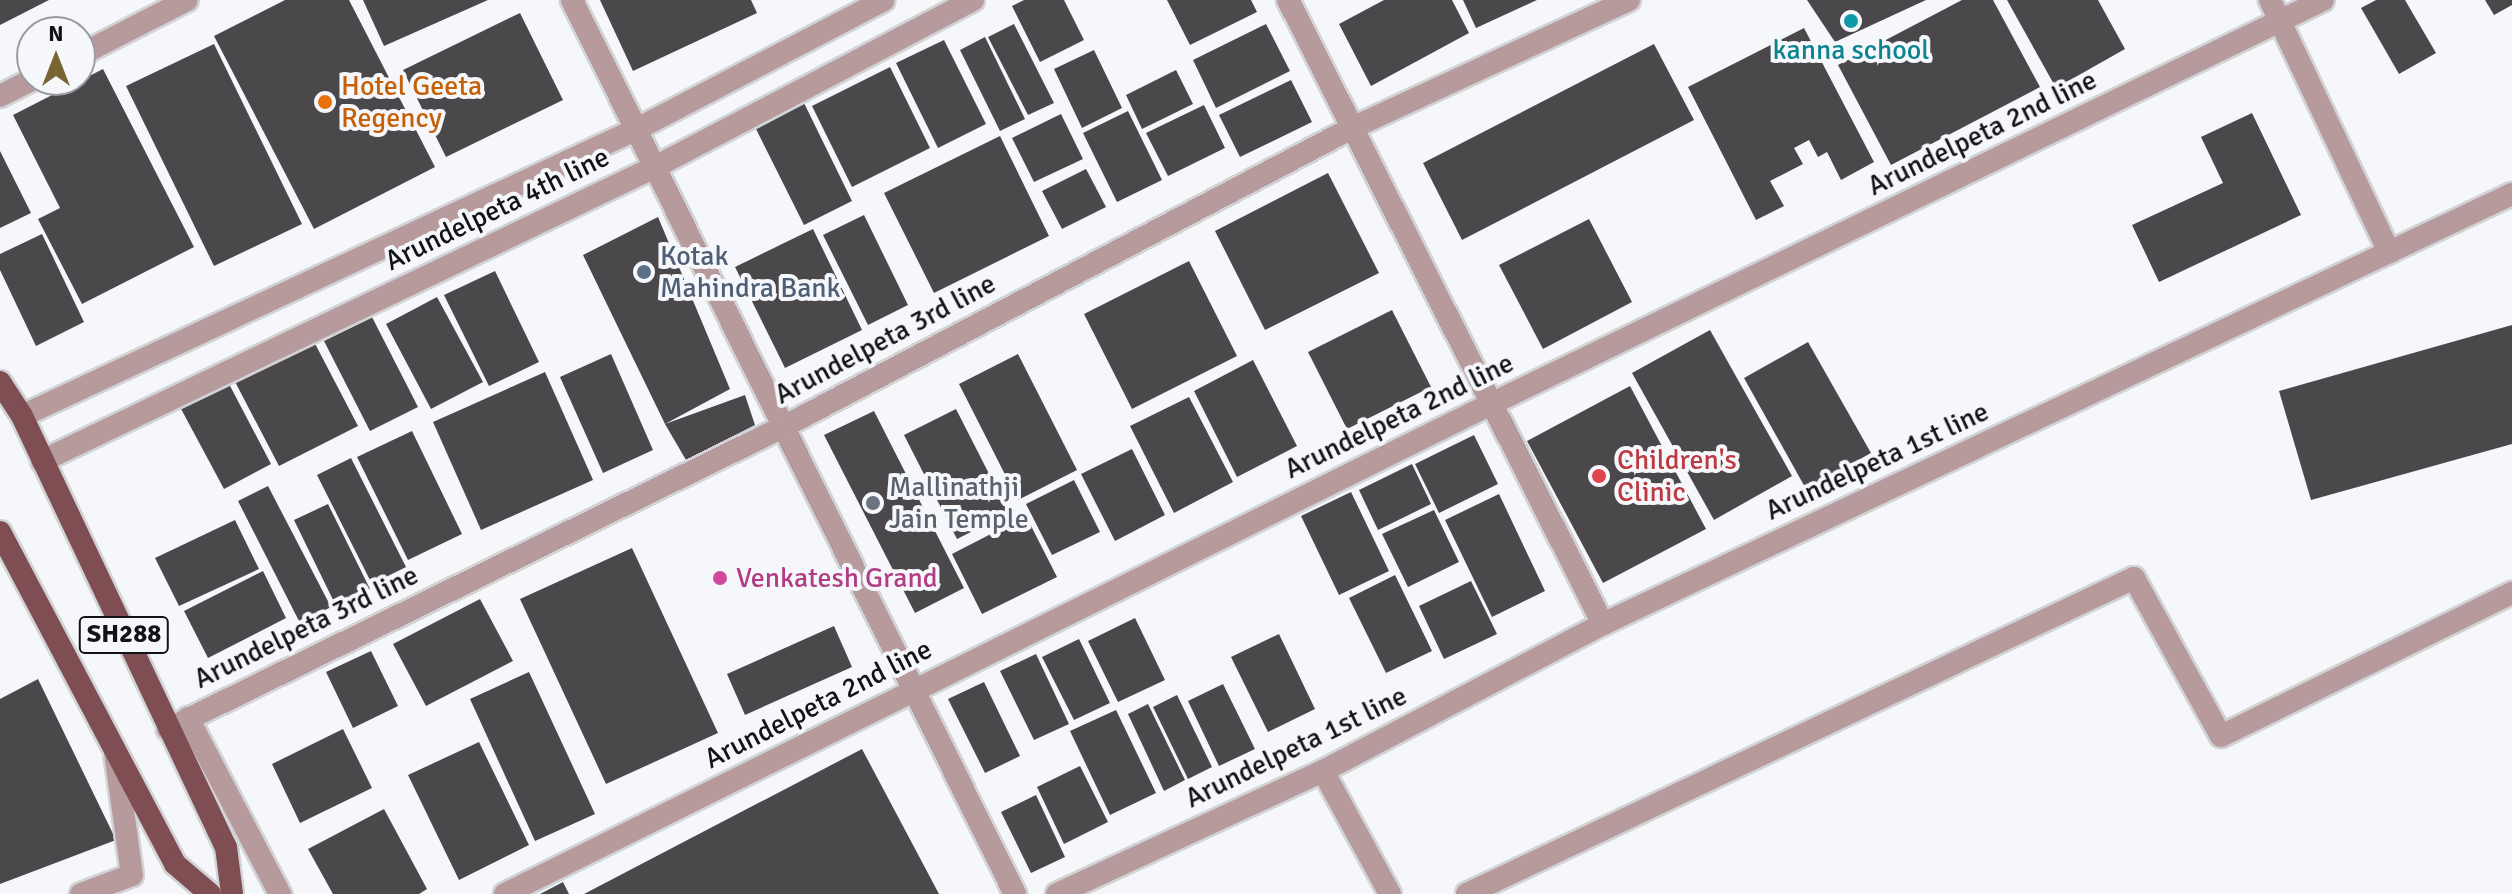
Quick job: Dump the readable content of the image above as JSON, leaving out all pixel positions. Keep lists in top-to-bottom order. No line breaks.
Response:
{"streets":{"main road":["SH288"],"street":["Arundelpeta 2nd line","Arundelpeta 4th line","Arundelpeta 3rd line","Arundelpeta 1st line"]},"crossings":[["Arundelpeta 4th line","SH288"],["Arundelpeta 3rd line","SH288"]],"places":["kanna school","Hotel Geeta Regency","Kotak Mahindra Bank","Children's Clinic","Mallinathji Jain Temple","Venkatesh Grand"],"north":"top"}
